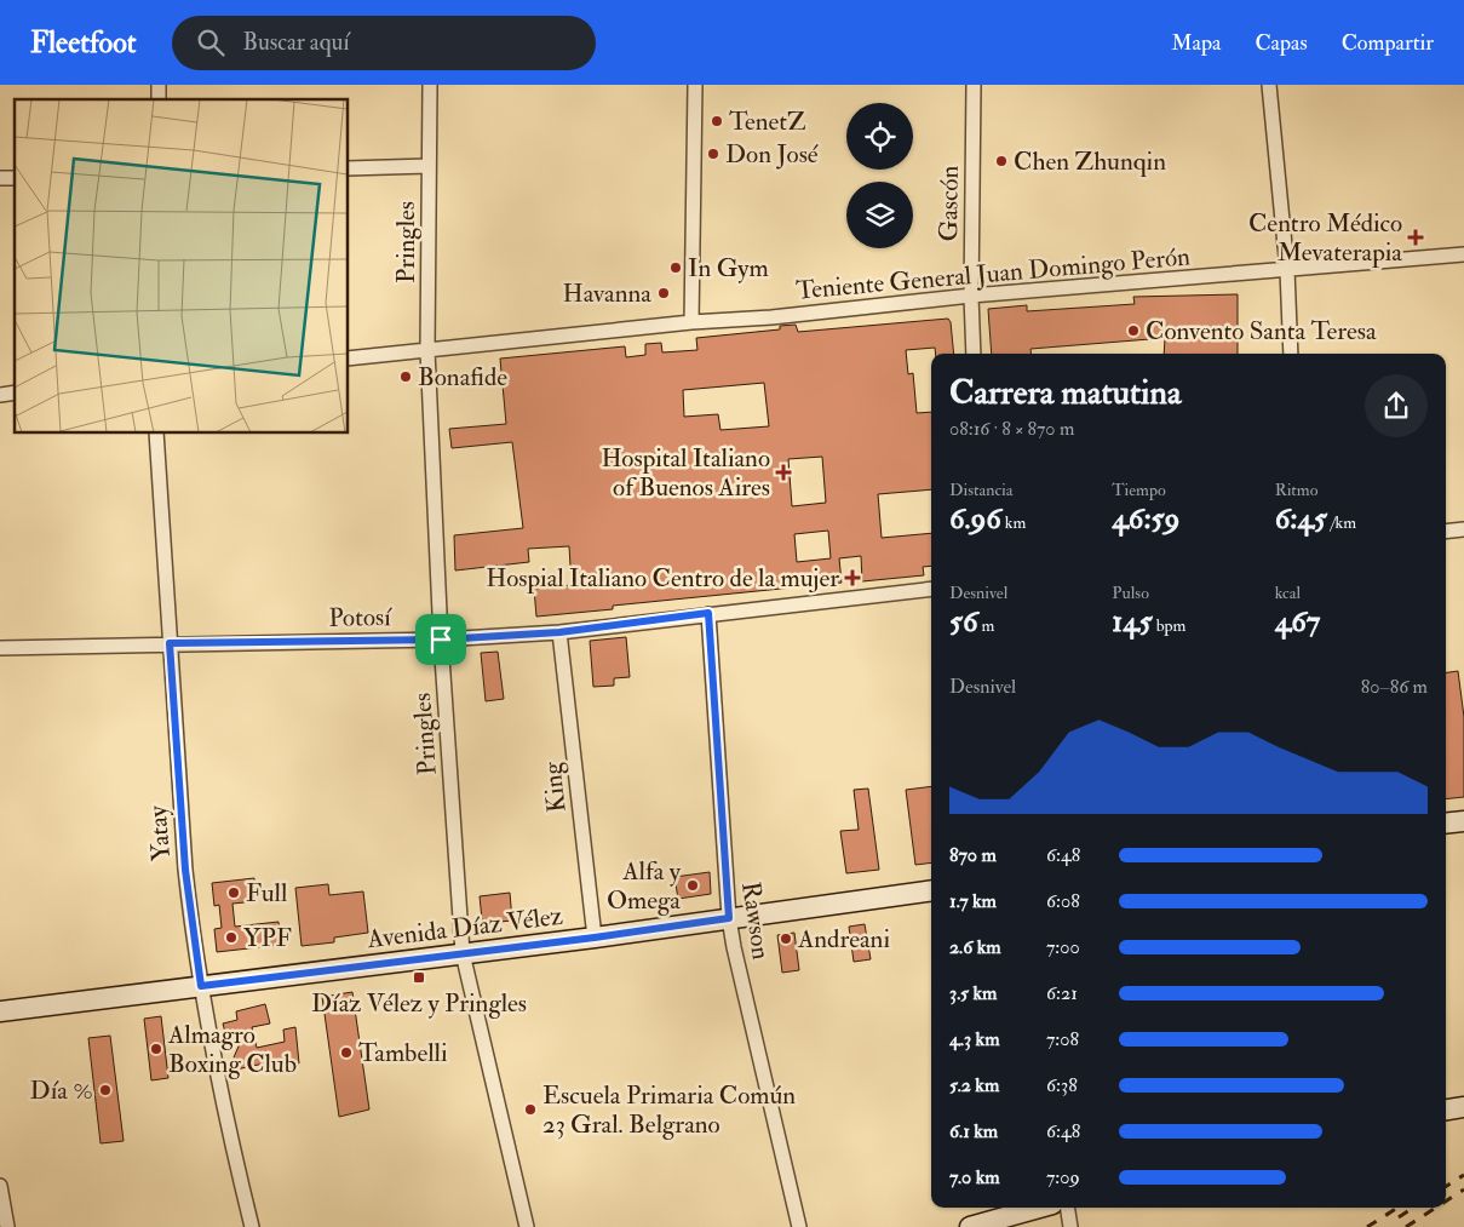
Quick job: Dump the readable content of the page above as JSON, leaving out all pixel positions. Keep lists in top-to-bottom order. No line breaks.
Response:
{"streets":{"main road":["Avenida Díaz Vélez"],"street":["Gascón","Pringles","Teniente General Juan Domingo Perón","Potosí","King","Yatay","Rawson"]},"crossings":[["Gascón","Teniente General Juan Domingo Perón"],["Pringles","Teniente General Juan Domingo Perón"],["Pringles","Potosí"],["Pringles","Avenida Díaz Vélez"],["Potosí","King"],["Potosí","Yatay"],["Potosí","Rawson"],["King","Avenida Díaz Vélez"],["Yatay","Avenida Díaz Vélez"],["Rawson","Avenida Díaz Vélez"]],"places":{"other":["TenetZ","Don José","Chen Zhunqin","In Gym","Havanna","Convento Santa Teresa","Bonafide","Alfa y Omega","Full","YPF","Andreani","Almagro Boxing Club","Tambelli","Día %","Escuela Primaria Común 23 Gral. Belgrano"],"health":["Centro Médico Mevaterapia","Hospital Italiano of Buenos Aires","Hospial Italiano Centro de la mujer"],"transit":["Díaz Vélez y Pringles"]},"page":{"header":"Fleetfoot","search":"Buscar aquí","nav":["Mapa","Capas","Compartir"],"heading":["Carrera matutina","08:16 · 8 × 870 m"],"stats":[["Distancia","6.96 km"],["Tiempo","46:59"],["Ritmo","6:45 /km"],["Desnivel","56 m"],["Pulso","145 bpm"],["kcal","467"]],"chart":["Desnivel","80–86 m"],"list":[{"name":"870 m","note":"6:48"},{"name":"1.7 km","note":"6:08"},{"name":"2.6 km","note":"7:00"},{"name":"3.5 km","note":"6:21"},{"name":"4.3 km","note":"7:08"},{"name":"5.2 km","note":"6:38"},{"name":"6.1 km","note":"6:48"},{"name":"7.0 km","note":"7:09"}]}}
